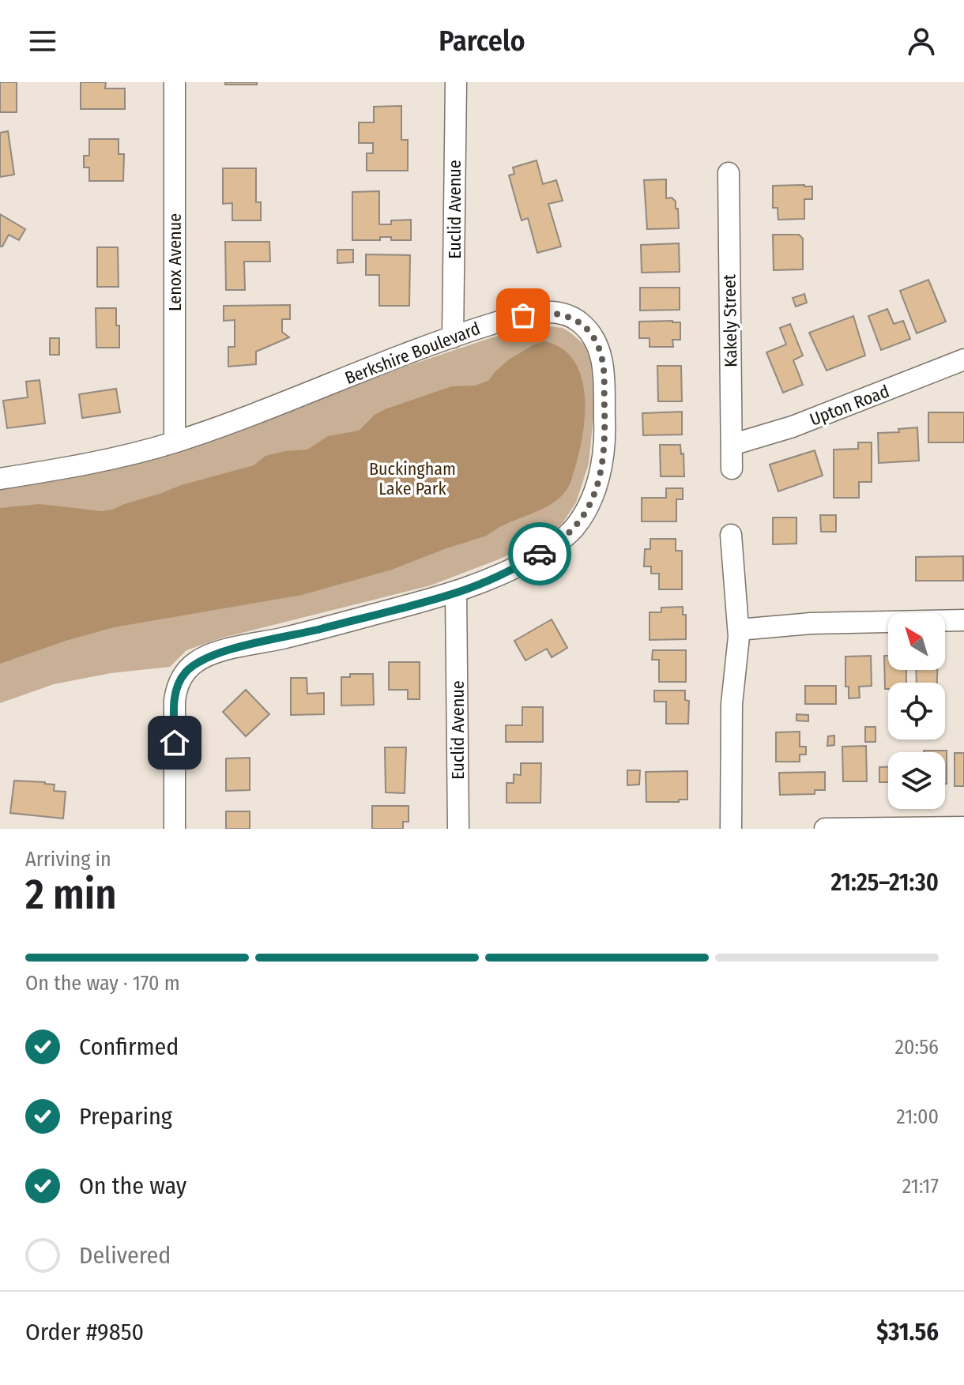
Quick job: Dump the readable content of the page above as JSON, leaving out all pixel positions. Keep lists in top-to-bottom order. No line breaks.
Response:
{"streets":{"street":["Euclid Avenue","Lenox Avenue","Kakely Street","Berkshire Boulevard","Upton Road"]},"crossings":[["Euclid Avenue","Berkshire Boulevard"],["Lenox Avenue","Berkshire Boulevard"],["Kakely Street","Upton Road"]],"parks":["Buckingham Lake Park"],"north":"top left","page":{"header":"Parcelo","heading":["2 min","Arriving in","21:25–21:30"],"panel":["Order #9850","$31.56"],"bar":"On the way · 170 m","list":[["Confirmed","20:56"],["Preparing","21:00"],["On the way","21:17"],"Delivered"]}}
